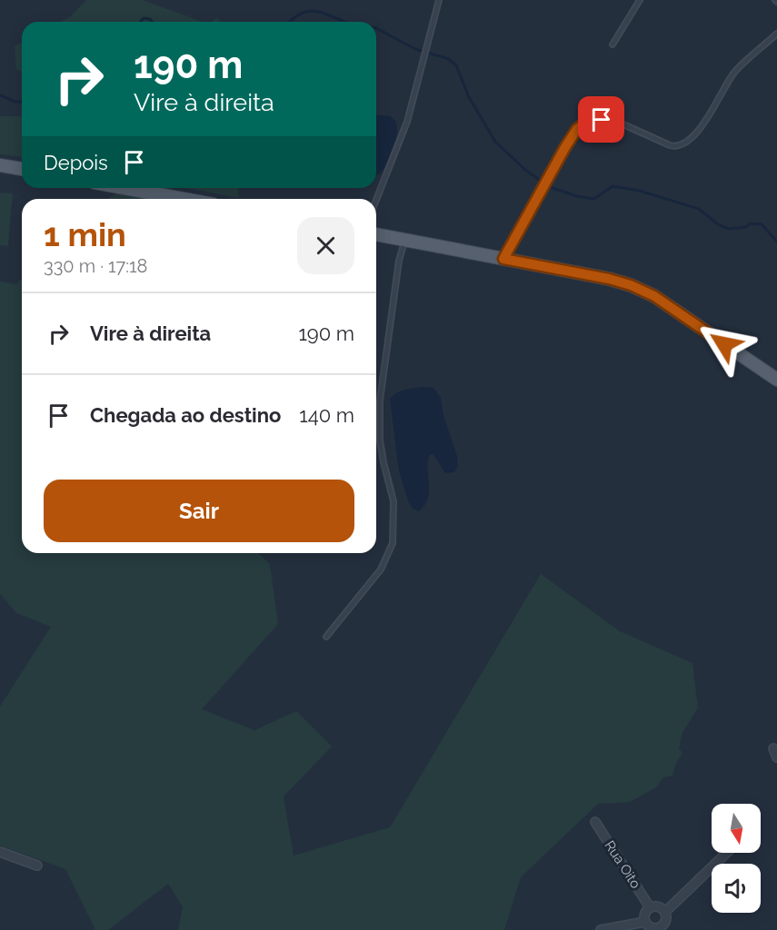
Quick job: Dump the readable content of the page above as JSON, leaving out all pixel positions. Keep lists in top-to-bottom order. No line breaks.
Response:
{"streets":{"street":["Rua Oito"]},"north":"bottom","page":{"turn":["190 m","Vire à direita"],"then":"Depois","heading":["1 min","330 m · 17:18"],"list":[{"name":"Vire à direita","value":"190 m"},{"name":"Chegada ao destino","value":"140 m"}],"buttons":"Sair"}}
